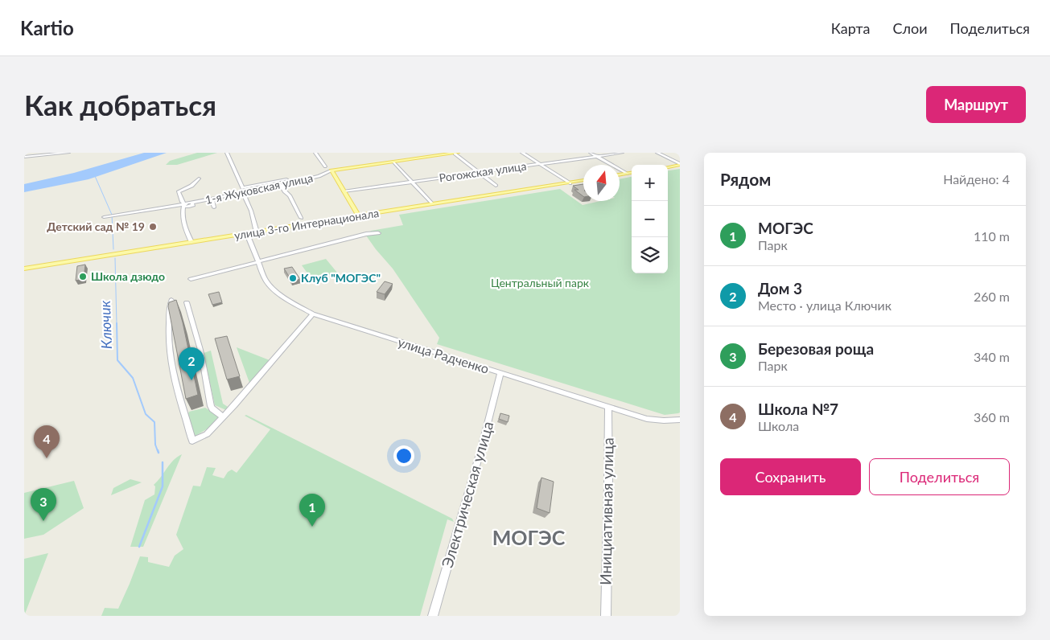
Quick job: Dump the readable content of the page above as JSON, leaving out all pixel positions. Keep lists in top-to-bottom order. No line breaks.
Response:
{"streets":{"main road":["улица 3-го Интернационала"],"street":["Рогожская улица","1-я Жуковская улица","улица Радченко","Электрическая улица","Инициативная улица"]},"crossings":[["улица 3-го Интернационала","улица Радченко"],["улица Радченко","Электрическая улица"],["улица Радченко","Инициативная улица"]],"districts":["МОГЭС"],"water":["Ключик"],"parks":["Центральный парк"],"places":["Детский сад № 19","Школа дзюдо","Клуб \"МОГЭС\""],"north":"top","page":{"header":"Kartio","nav":["Карта","Слои","Поделиться"],"buttons":["Маршрут",["Сохранить","Поделиться"]],"title":"Как добраться","heading":["Рядом","Найдено: 4"],"map_buttons":["+","−"],"list":[{"mark":"1","name":"МОГЭС","note":"Парк","value":"110 m"},{"mark":"2","name":"Дом 3","note":"Место · улица Ключик","value":"260 m"},{"mark":"3","name":"Березовая роща","note":"Парк","value":"340 m"},{"mark":"4","name":"Школа №7","note":"Школа","value":"360 m"}],"pins":["2","4","3","1"]}}
